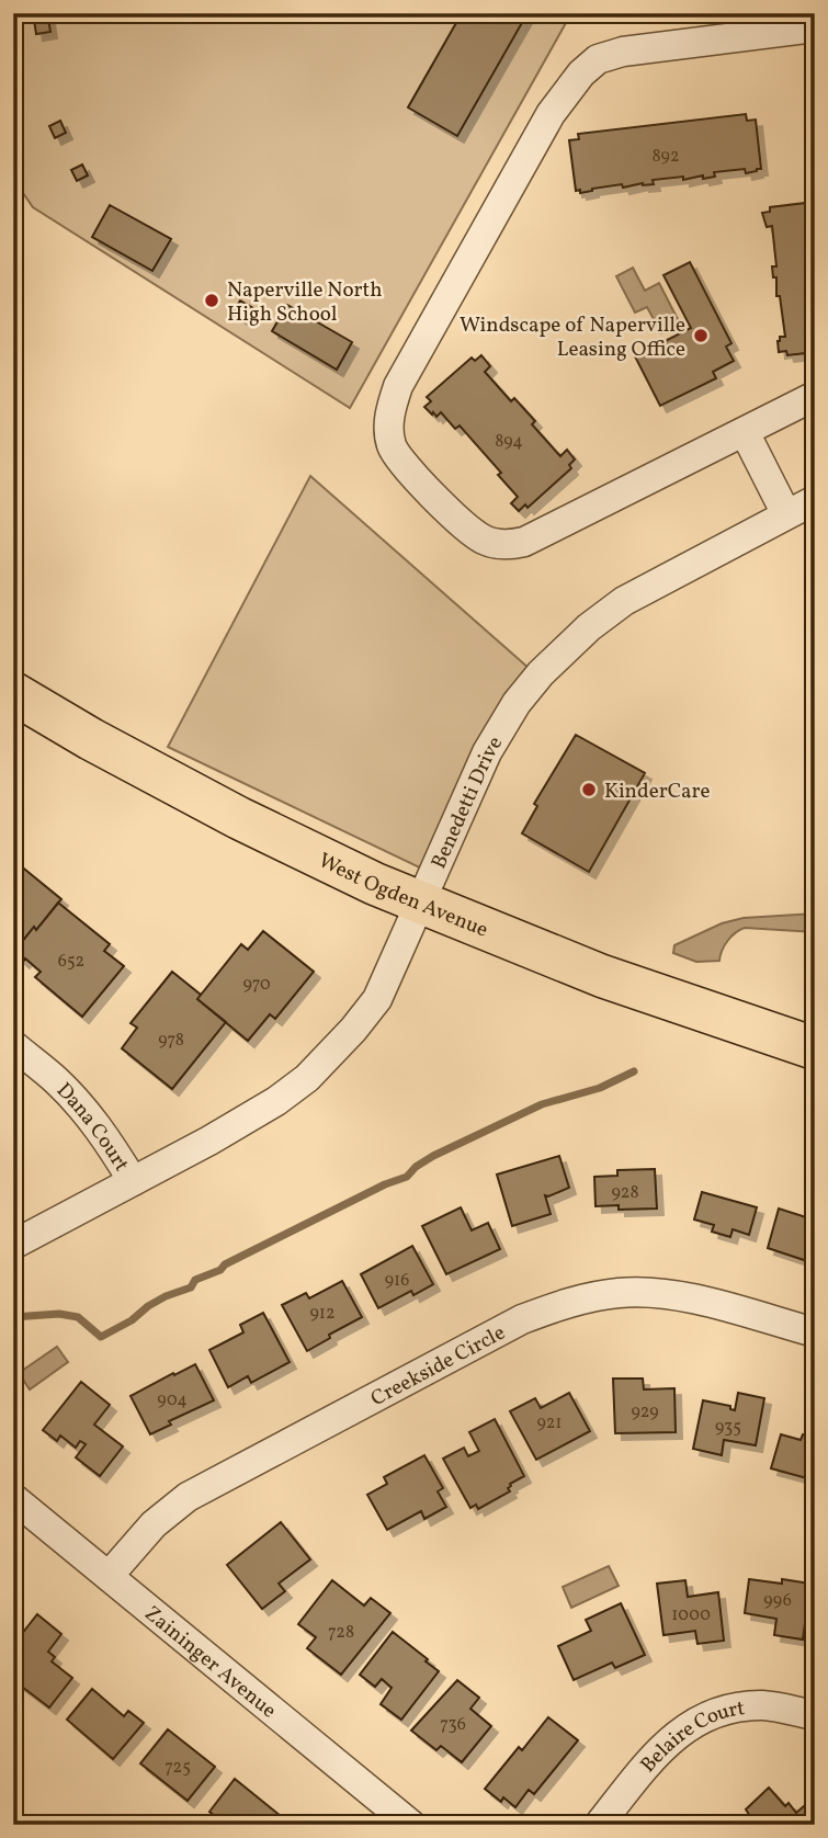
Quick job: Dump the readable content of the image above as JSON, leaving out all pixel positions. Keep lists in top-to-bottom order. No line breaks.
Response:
{"streets":{"main road":["West Ogden Avenue"],"street":["Benedetti Drive","Dana Court","Creekside Circle","Zaininger Avenue","Belaire Court"]},"crossings":[["Benedetti Drive","West Ogden Avenue"],["Benedetti Drive","Dana Court"],["Creekside Circle","Zaininger Avenue"]],"places":["Naperville North High School","Windscape of Naperville Leasing Office","KinderCare"],"house_numbers":["892","894","652","970","978","928","916","912","904","929","921","935","996","1000","728","736","725"]}
